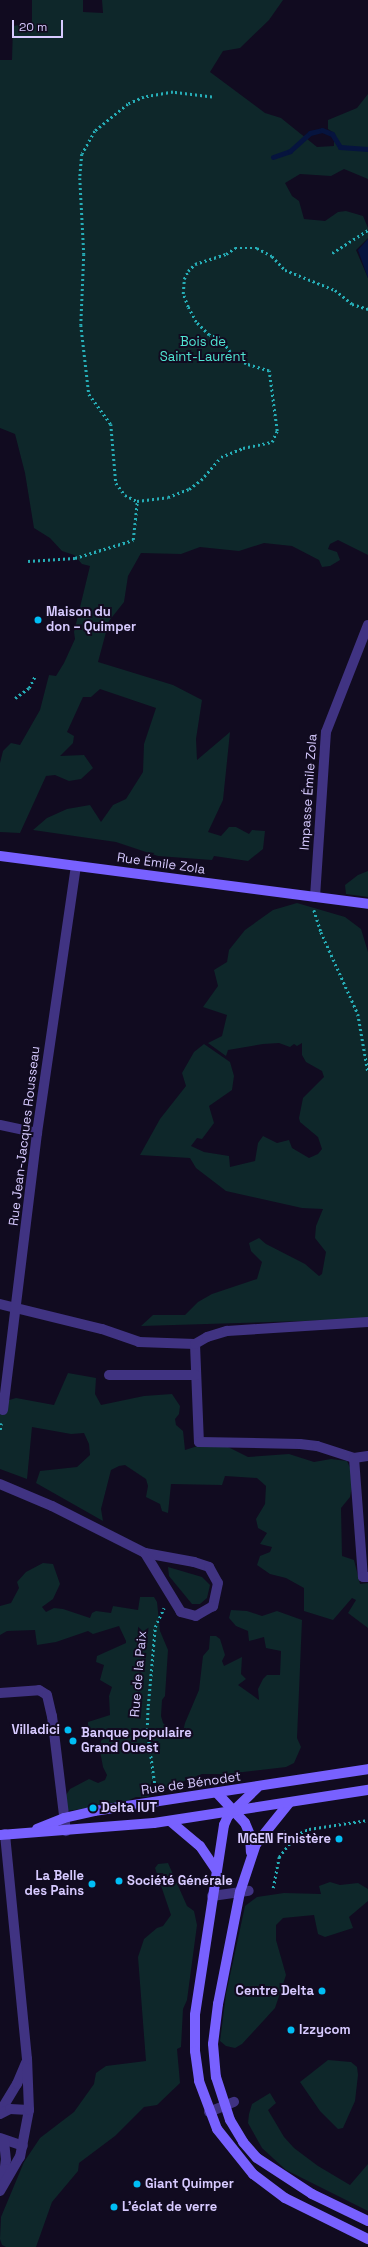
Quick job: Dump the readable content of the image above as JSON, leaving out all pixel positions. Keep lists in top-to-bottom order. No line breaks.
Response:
{"streets":{"street":["Impasse Émile Zola","Rue Émile Zola","Rue Jean-Jacques Rousseau","Rue de Bénodet"],"path":["Rue de la Paix"]},"crossings":[["Impasse Émile Zola","Rue Émile Zola"],["Rue Émile Zola","Rue Jean-Jacques Rousseau"]],"parks":["Bois de Saint-Laurent"],"places":["Maison du don – Quimper","Villadici","Banque populaire Grand Ouest","Delta IUT","MGEN Finistère","Société Générale","La Belle des Pains","Centre Delta","Izzycom","Giant Quimper","L'éclat de verre"],"scale_bar":"20 m"}
